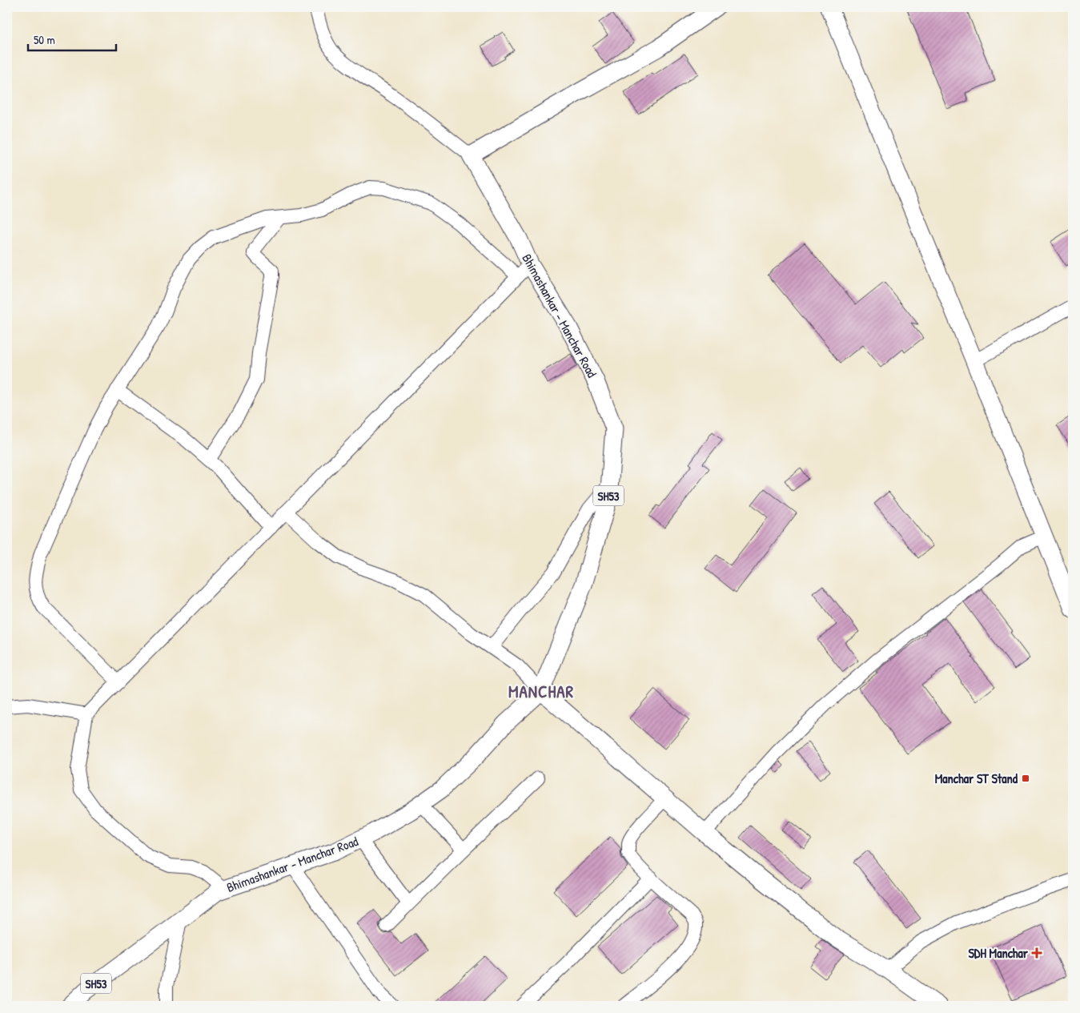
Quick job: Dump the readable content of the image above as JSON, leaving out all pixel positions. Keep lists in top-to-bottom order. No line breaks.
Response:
{"streets":{"main road":["Bhimashankar - Manchar Road","SH53"]},"districts":["MANCHAR"],"places":{"transit":["Manchar ST Stand"],"health":["SDH Manchar"]},"scale_bar":"50 m"}
